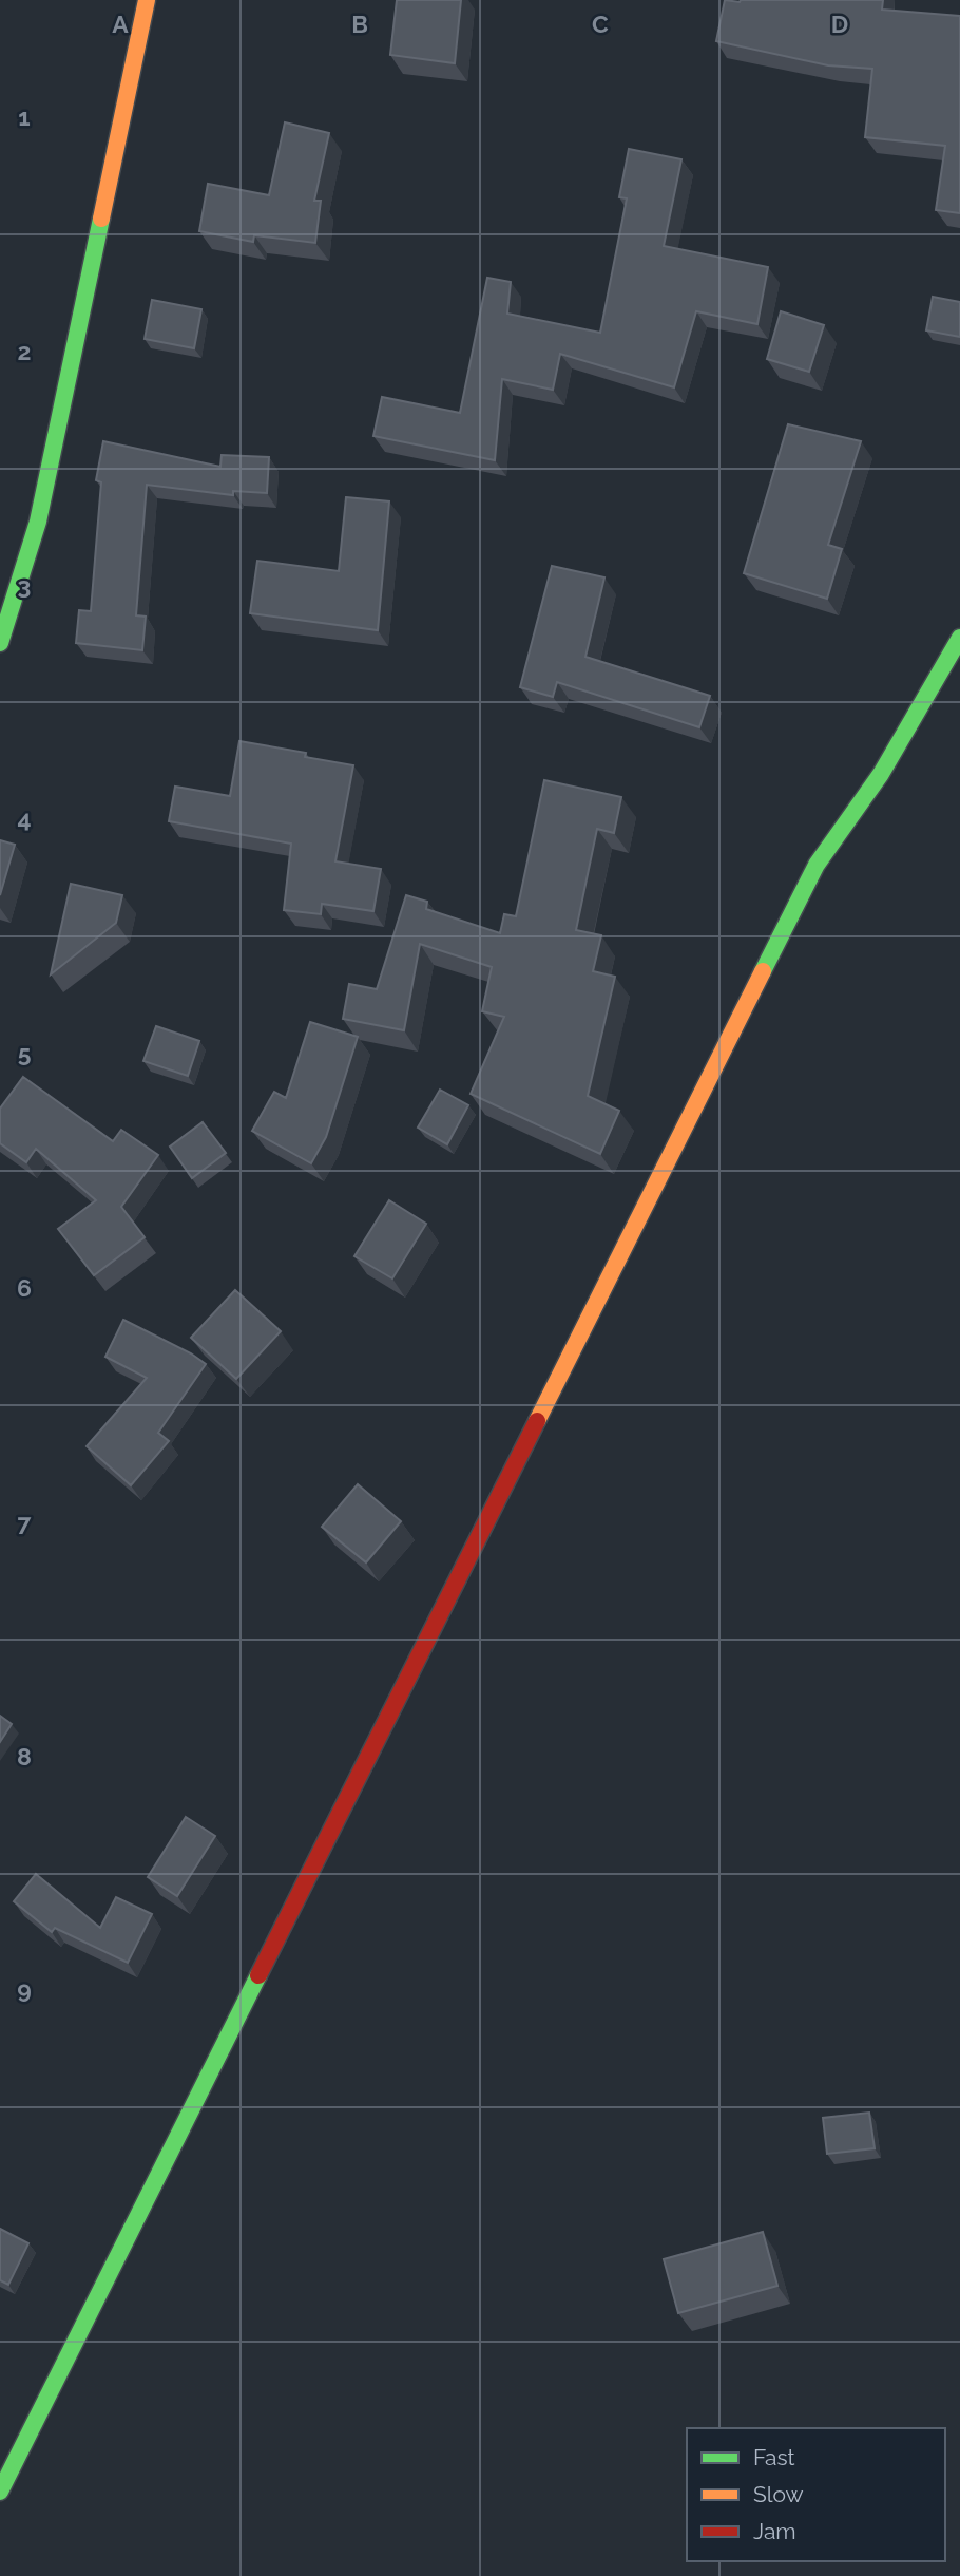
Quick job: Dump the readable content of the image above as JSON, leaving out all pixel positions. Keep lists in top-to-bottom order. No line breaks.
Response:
{"legend":["Fast","Slow","Jam"],"grid":{"columns":["A","B","C","D"],"rows":["1","2","3","4","5","6","7","8","9"]}}
